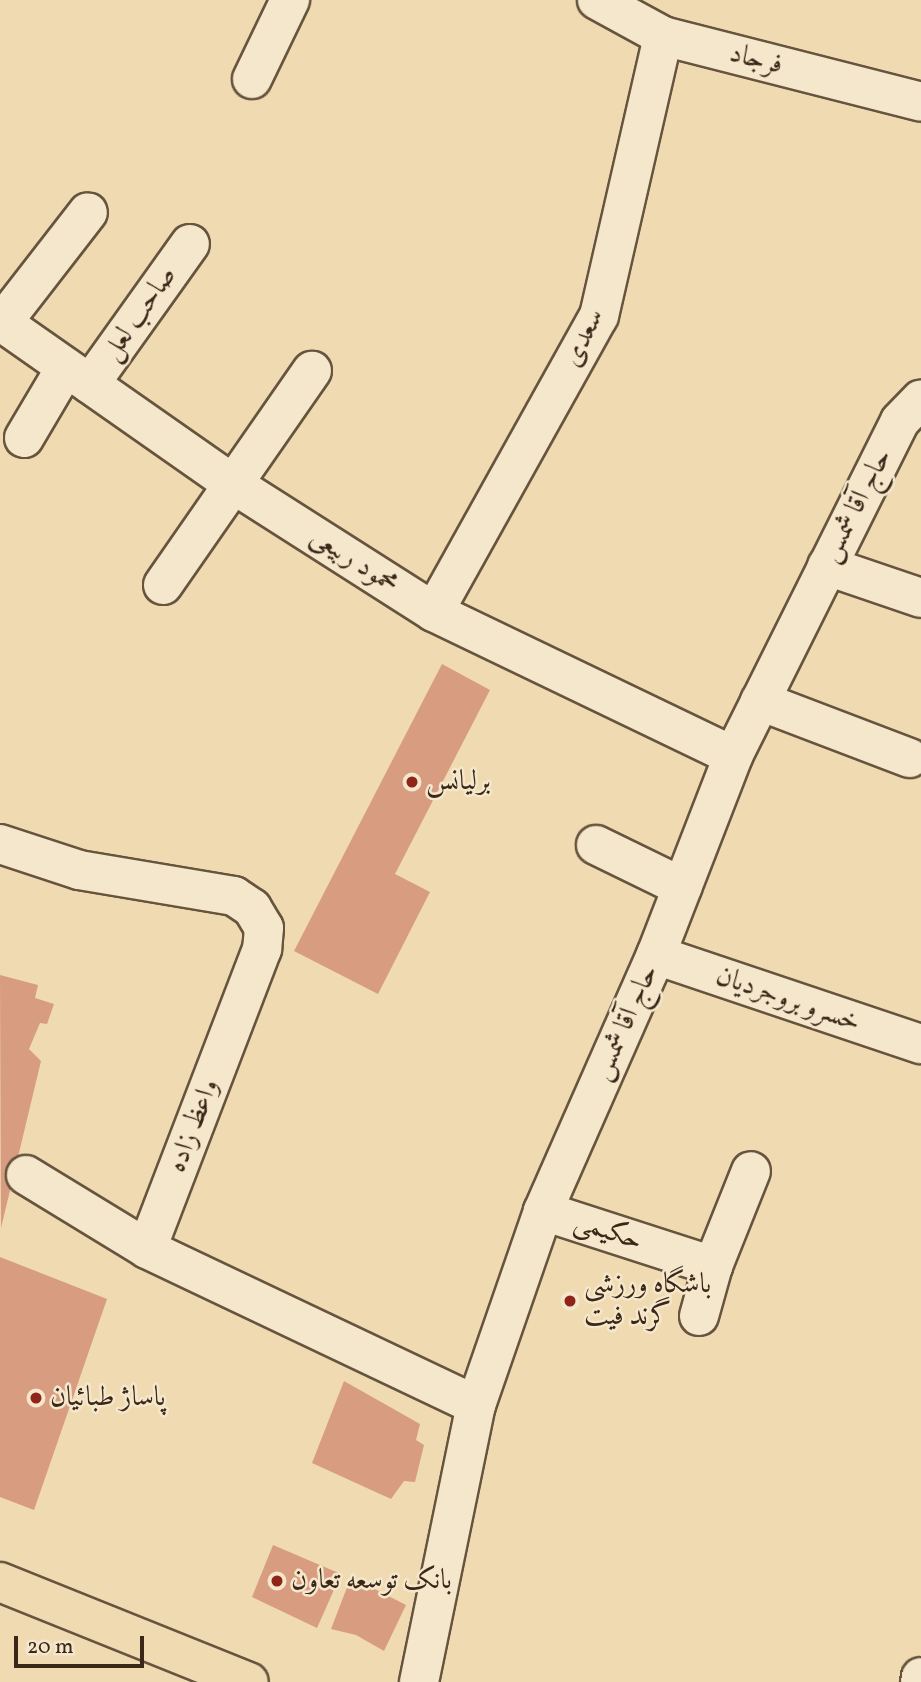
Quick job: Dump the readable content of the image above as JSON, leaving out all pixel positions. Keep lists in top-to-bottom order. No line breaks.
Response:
{"streets":{"street":["فرجاد","صاحب لعل","سعدی","حاج آقا شمس","محمود ربیعی","خسرو بروجردیان","واعظ زاده","حکیمی"]},"crossings":[["فرجاد","سعدی"],["صاحب لعل","محمود ربیعی"],["سعدی","محمود ربیعی"],["حاج آقا شمس","محمود ربیعی"],["حاج آقا شمس","خسرو بروجردیان"],["حاج آقا شمس","حکیمی"]],"places":["برلیانس","باشگاه ورزشی گرند فیت","پاساژ طبائیان","بانک توسعه تعاون"],"scale_bar":"20 m"}
